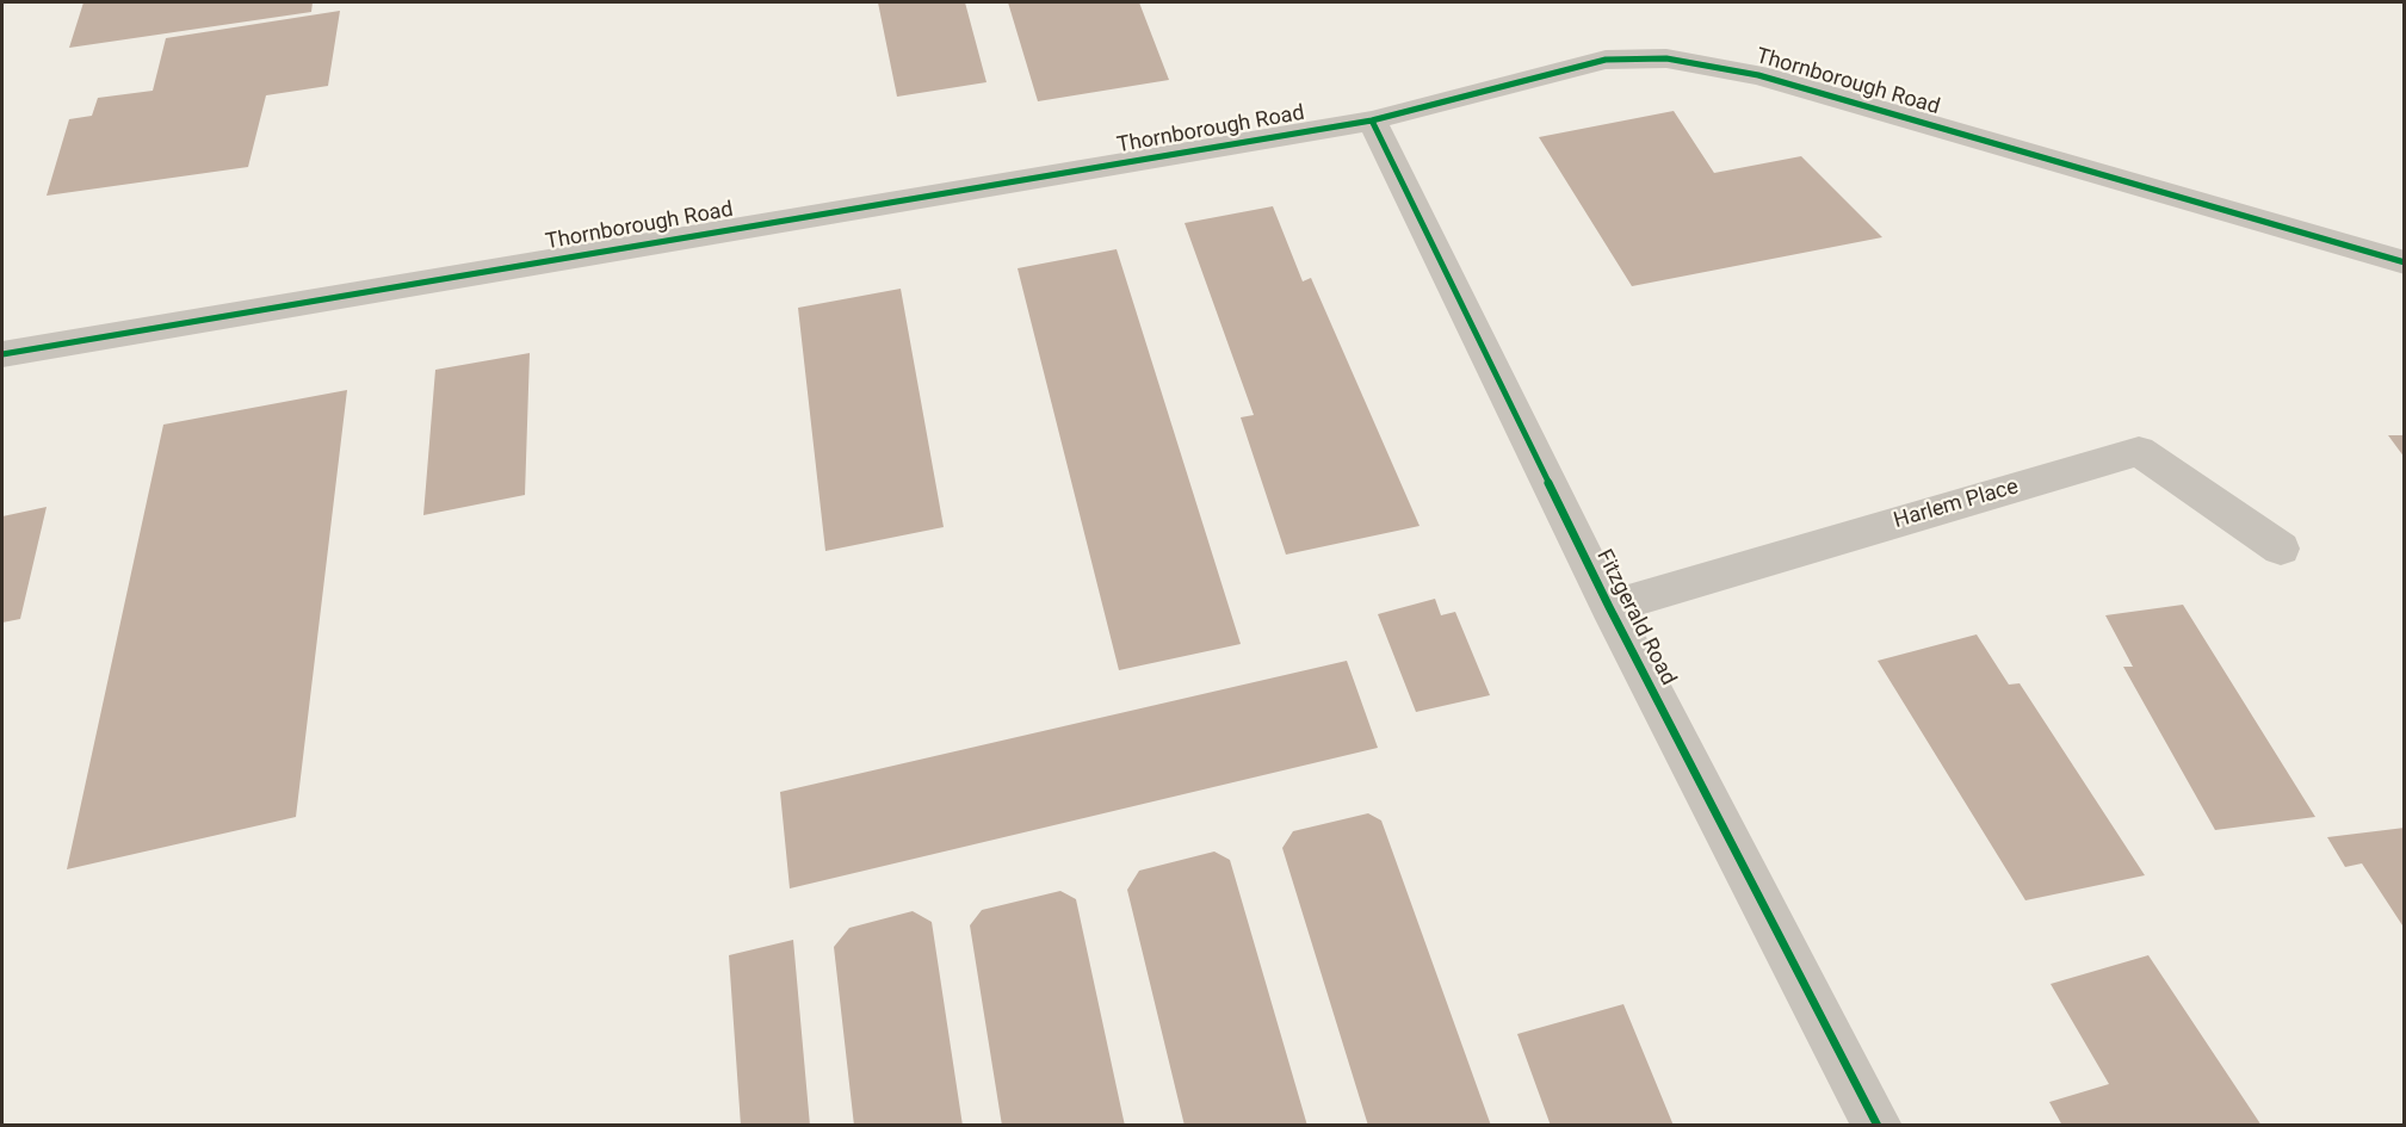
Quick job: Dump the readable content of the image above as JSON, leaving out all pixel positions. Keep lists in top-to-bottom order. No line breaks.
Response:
{"streets":{"street":["Thornborough Road","Harlem Place","Fitzgerald Road"]},"crossings":[["Thornborough Road","Fitzgerald Road"],["Harlem Place","Fitzgerald Road"]]}
